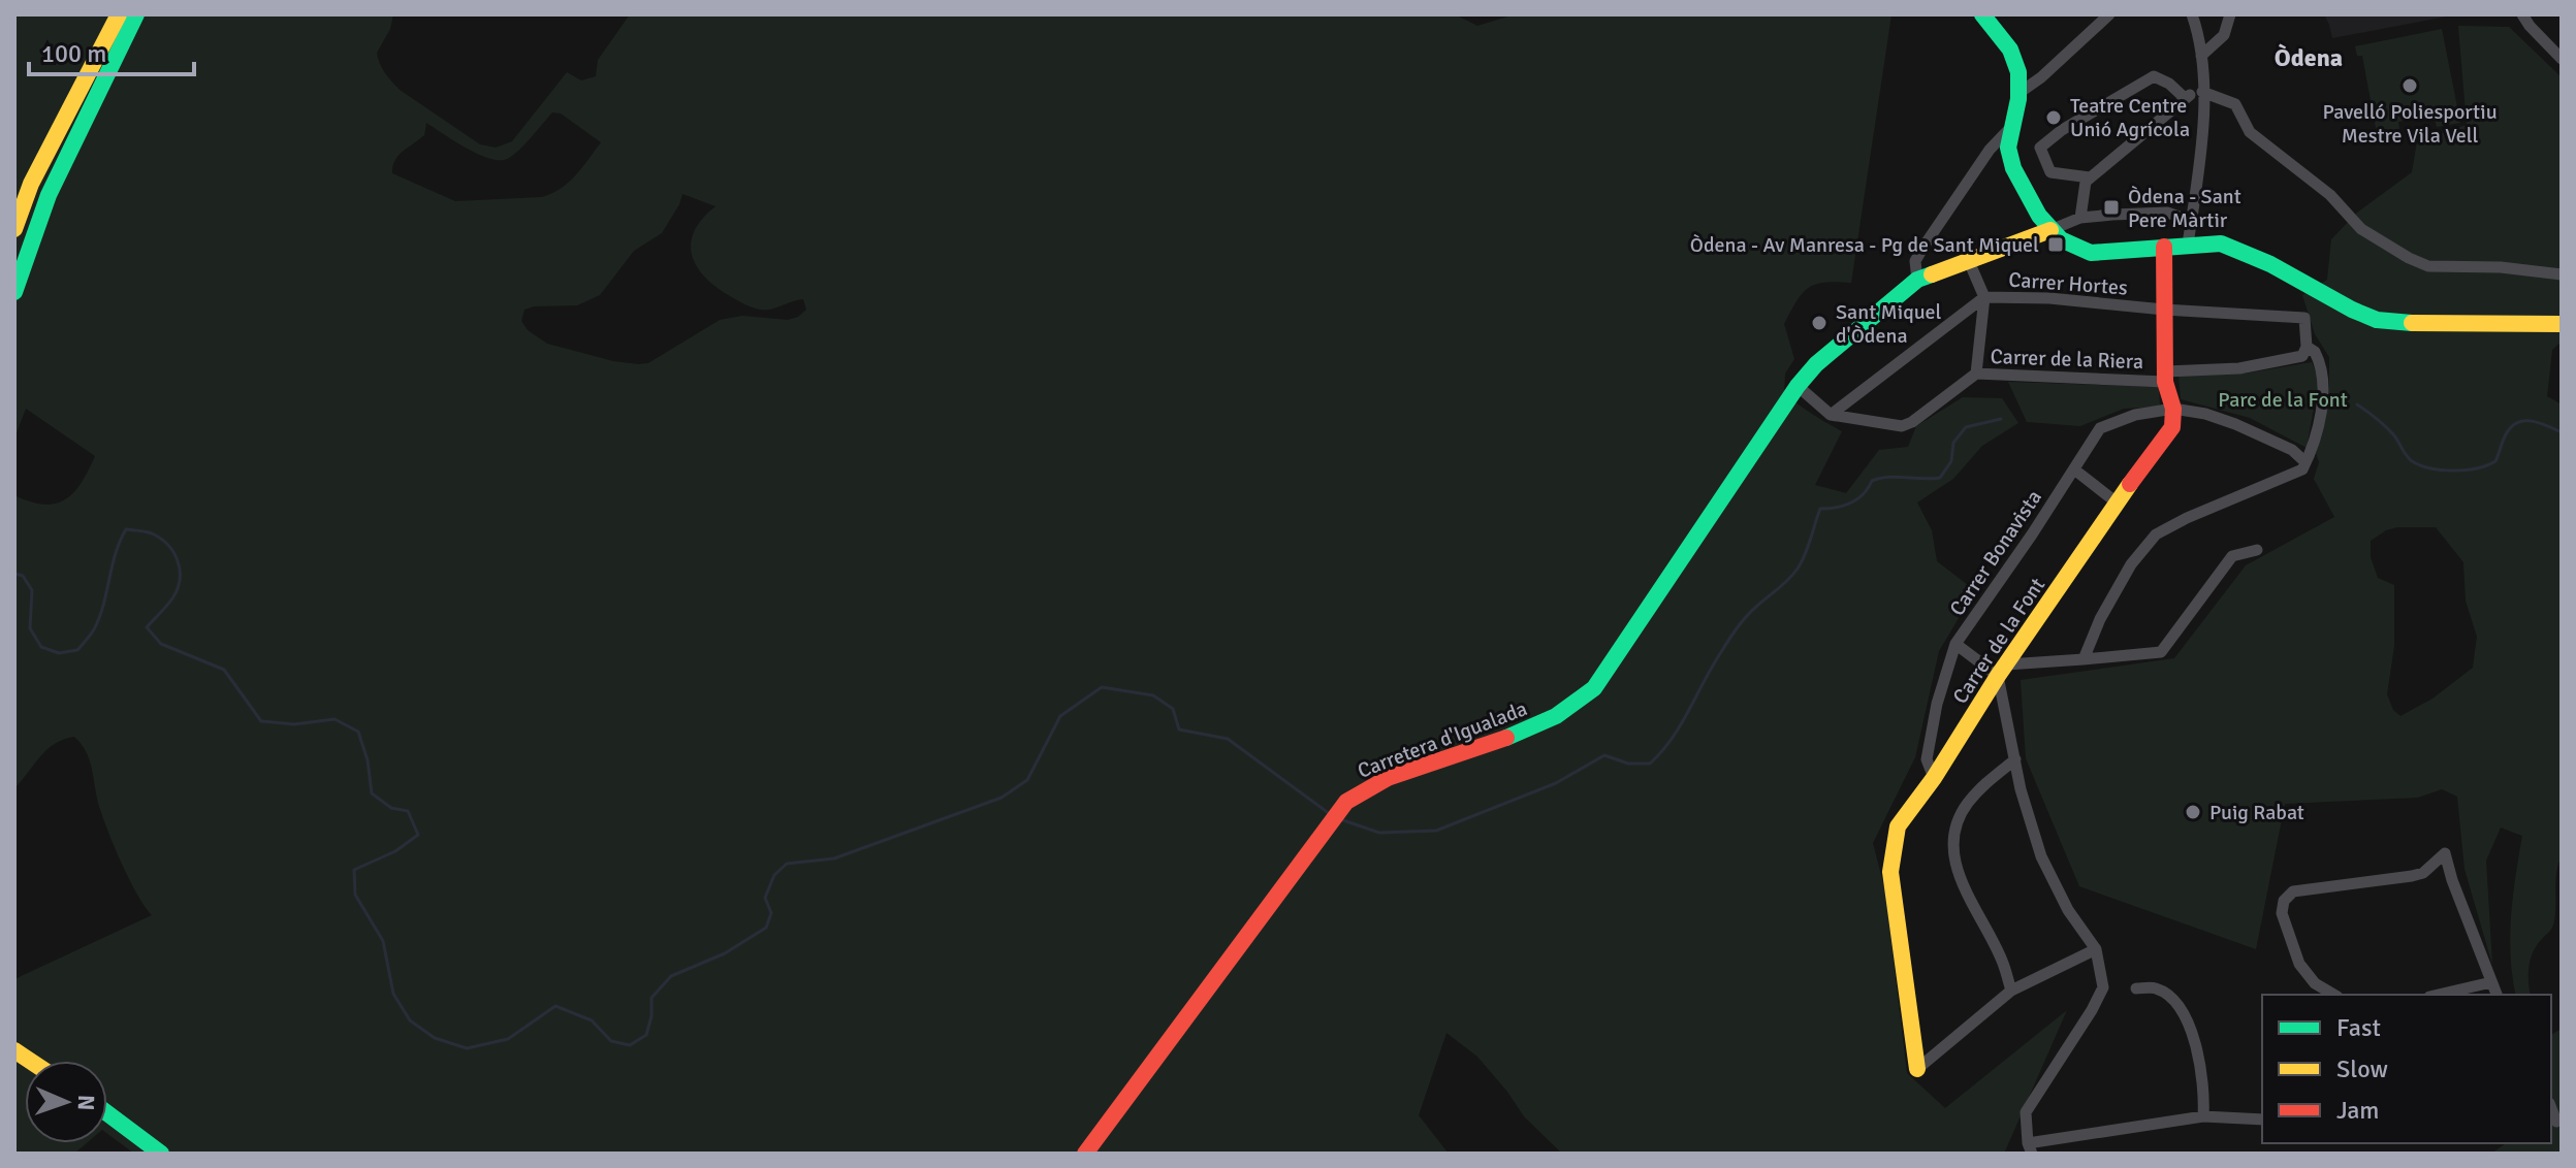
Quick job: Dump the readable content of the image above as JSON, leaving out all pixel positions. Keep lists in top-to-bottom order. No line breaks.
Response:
{"streets":{"main road":["Carrer de la Font","Carretera d'Igualada"],"street":["Carrer Hortes","Carrer de la Riera","Carrer Bonavista"]},"crossings":[["Carrer Hortes","Carrer de la Riera"],["Carrer Bonavista","Carrer de la Font"]],"districts":["Òdena"],"parks":["Parc de la Font"],"places":{"other":["Pavelló Poliesportiu Mestre Vila Vell","Teatre Centre Unió Agrícola","Sant Miquel d'Òdena","Puig Rabat"],"transit":["Òdena - Sant Pere Màrtir","Òdena - Av Manresa - Pg de Sant Miquel"]},"legend":["Fast","Slow","Jam"],"scale_bar":"100 m","north":"right"}
